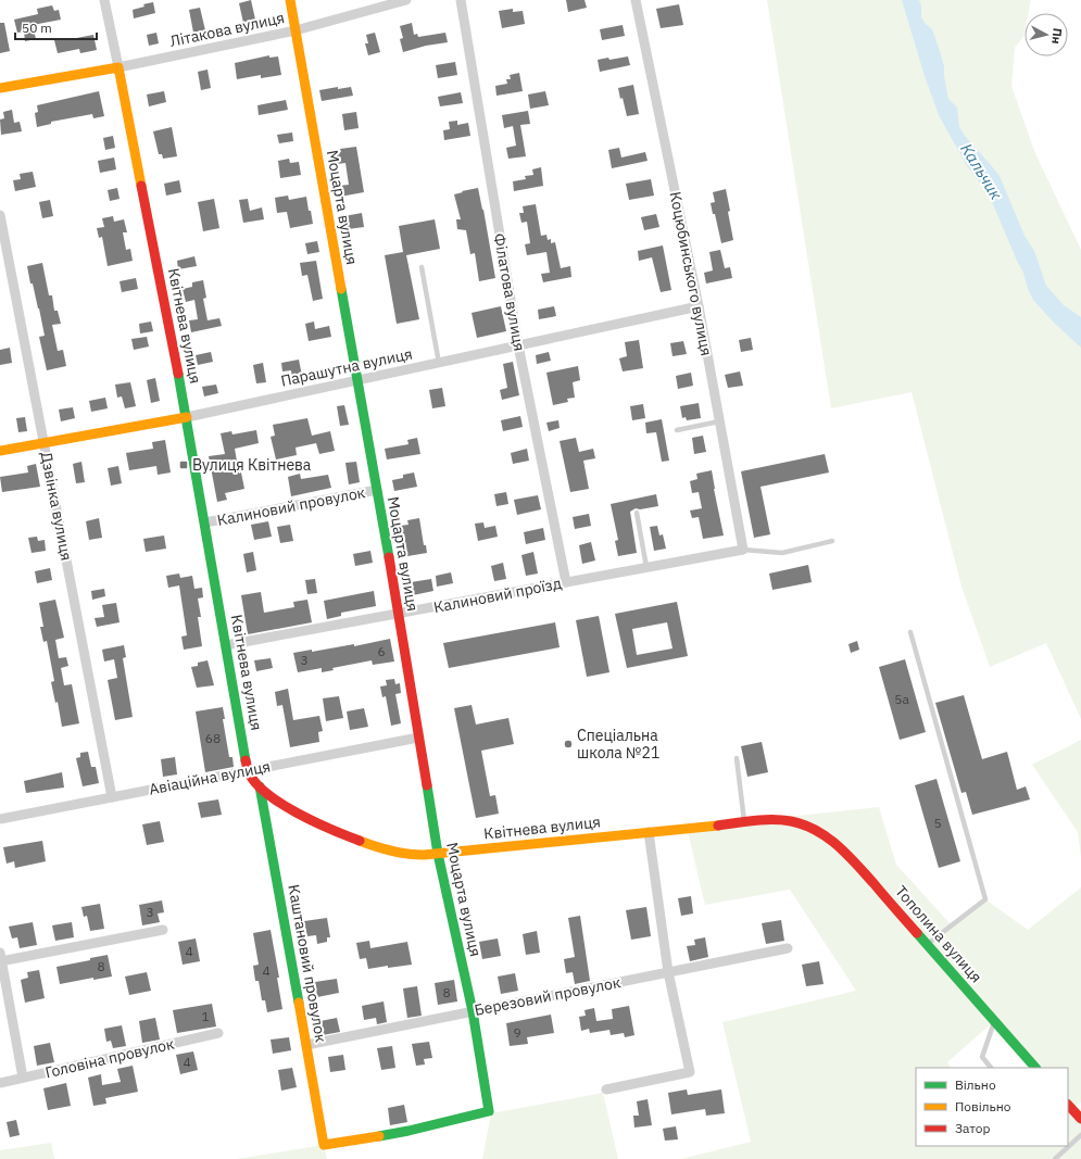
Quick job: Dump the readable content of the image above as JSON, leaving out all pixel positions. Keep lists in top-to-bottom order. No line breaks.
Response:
{"streets":{"main road":["Літакова вулиця","Моцарта вулиця","Квітнева вулиця","Парашутна вулиця","Тополина вулиця","Каштановий провулок"],"street":["Коцюбинського вулиця","Філатова вулиця","Дзвінка вулиця","Калиновий провулок","Калиновий проїзд","Авіаційна вулиця","Березовий провулок","Головіна провулок"]},"crossings":[["Літакова вулиця","Моцарта вулиця"],["Літакова вулиця","Квітнева вулиця"],["Моцарта вулиця","Квітнева вулиця"],["Моцарта вулиця","Парашутна вулиця"],["Моцарта вулиця","Калиновий провулок"],["Моцарта вулиця","Калиновий проїзд"],["Моцарта вулиця","Авіаційна вулиця"],["Моцарта вулиця","Каштановий провулок"],["Моцарта вулиця","Березовий провулок"],["Коцюбинського вулиця","Парашутна вулиця"],["Коцюбинського вулиця","Калиновий проїзд"],["Філатова вулиця","Парашутна вулиця"],["Філатова вулиця","Калиновий проїзд"],["Квітнева вулиця","Парашутна вулиця"],["Квітнева вулиця","Калиновий провулок"],["Квітнева вулиця","Калиновий проїзд"],["Квітнева вулиця","Авіаційна вулиця"],["Квітнева вулиця","Тополина вулиця"],["Квітнева вулиця","Каштановий провулок"],["Парашутна вулиця","Дзвінка вулиця"],["Дзвінка вулиця","Авіаційна вулиця"],["Каштановий провулок","Березовий провулок"]],"water":["Кальчик"],"places":{"transit":["Вулиця Квітнева"],"other":["Спеціальна школа №21"]},"house_numbers":["6","3","5а","68","5","3","4","8","4","8","1","9","4"],"legend":["Вільно","Повільно","Затор"],"scale_bar":"50 m","north":"right"}
